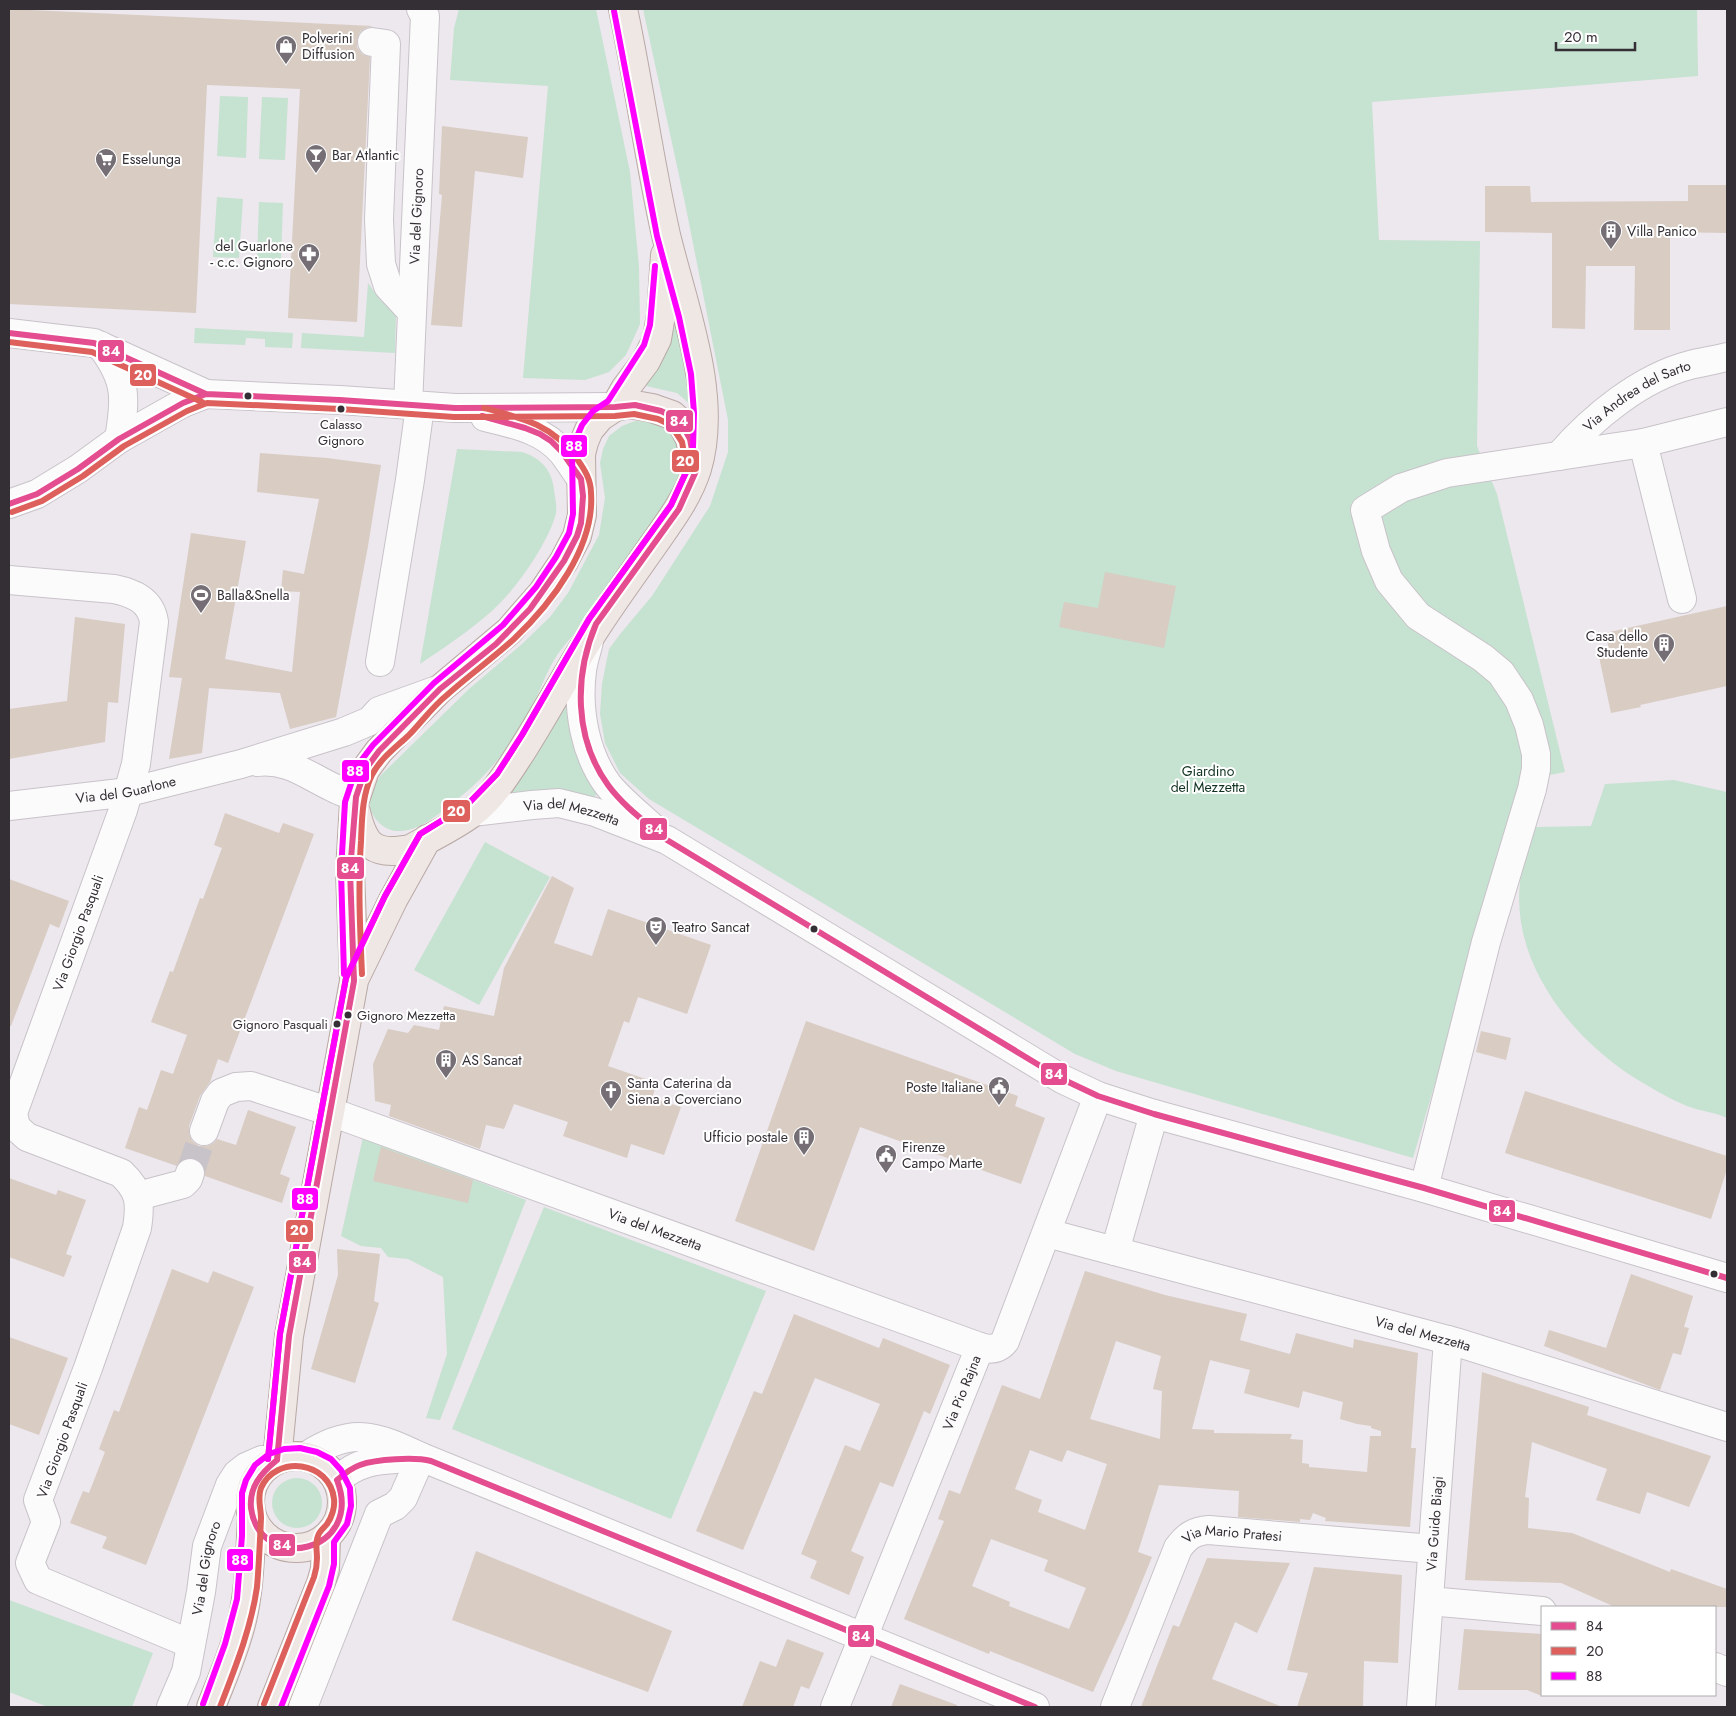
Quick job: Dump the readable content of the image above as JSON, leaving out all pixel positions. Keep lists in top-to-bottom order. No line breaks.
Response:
{"streets":{"main road":["Via del Gignoro"],"street":["Via Andrea del Sarto","Via del Guarlone","Via del Mezzetta","Via Giorgio Pasquali","Via Pio Rajna","Via Guido Biagi","Via Mario Pratesi"]},"crossings":[["Via del Gignoro","Via Giorgio Pasquali"],["Via del Guarlone","Via Giorgio Pasquali"],["Via del Mezzetta","Via Pio Rajna"],["Via del Mezzetta","Via Guido Biagi"],["Via Guido Biagi","Via Mario Pratesi"]],"parks":["Giardino del Mezzetta"],"places":{"shop":["Polverini Diffusion"],"bar":["Bar Atlantic"],"supermarket":["Esselunga"],"building":["Villa Panico","Casa dello Studente","AS Sancat","Ufficio postale"],"pharmacy":["del Guarlone - c.c. Gignoro"],"other":["Calasso Gignoro","Gignoro Mezzetta","Gignoro Pasquali"],"sports":["Balla&Snella"],"theatre":["Teatro Sancat"],"public building":["Poste Italiane","Firenze Campo Marte"],"church":["Santa Caterina da Siena a Coverciano"]},"lines":["transit line 88","transit line 84","transit line 20"],"legend":["84","20","88"],"scale_bar":"20 m"}
